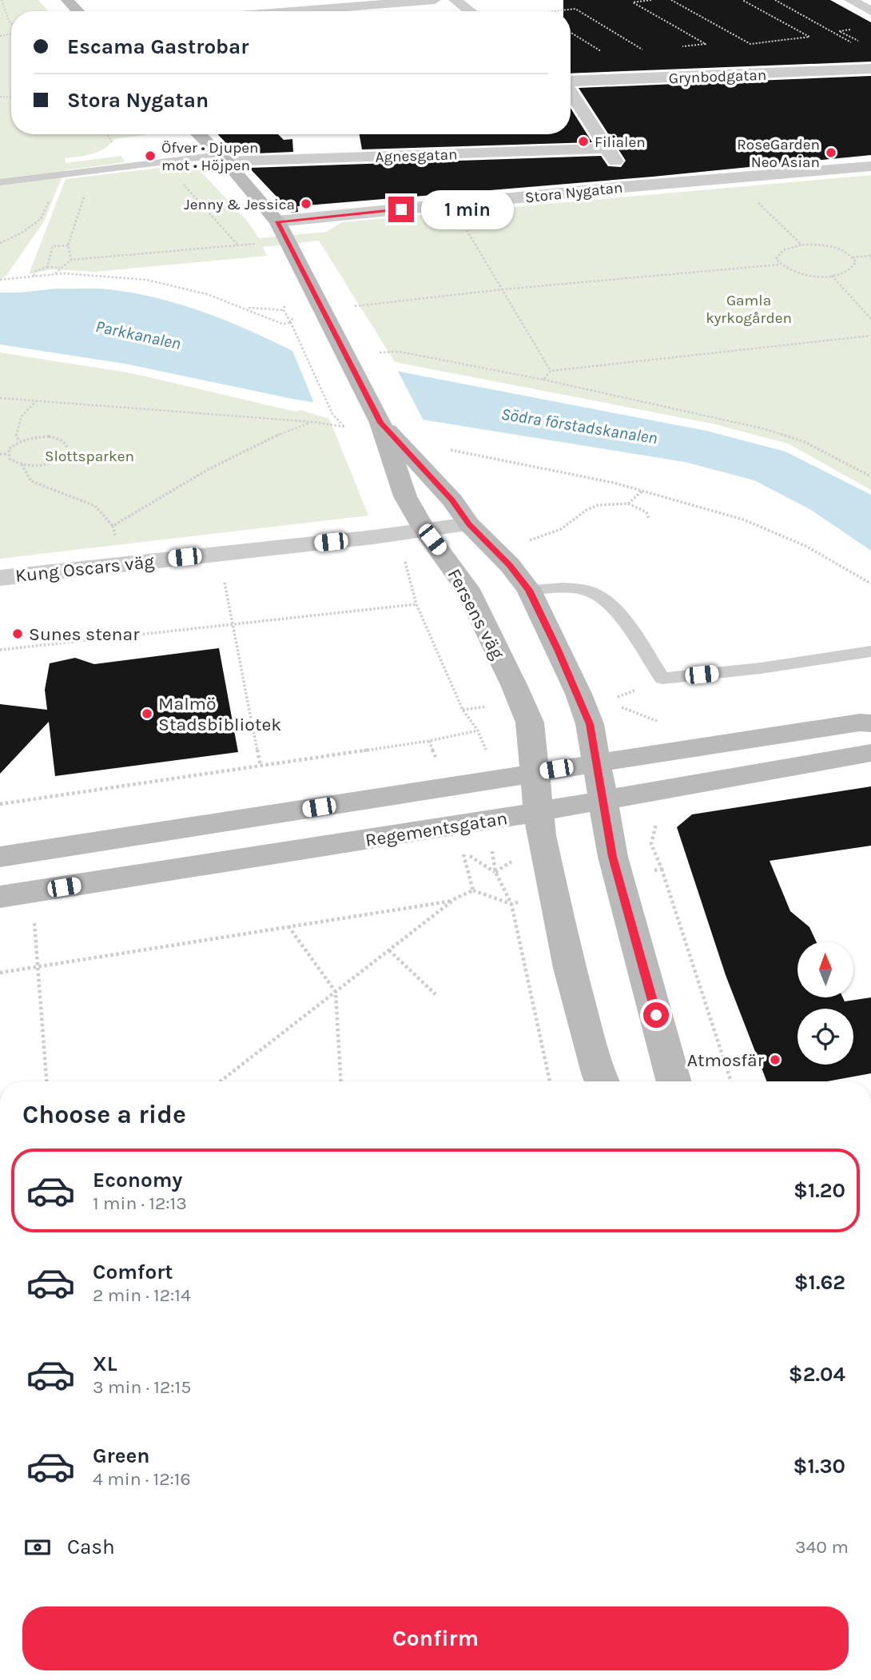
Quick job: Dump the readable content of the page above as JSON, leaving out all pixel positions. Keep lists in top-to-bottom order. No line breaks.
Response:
{"streets":{"main road":["Fersens väg","Regementsgatan"],"street":["Grynbodgatan","Agnesgatan","Stora Nygatan","Kung Oscars väg"]},"crossings":[["Kung Oscars väg","Fersens väg"],["Fersens väg","Regementsgatan"]],"water":["Parkkanalen","Södra förstadskanalen"],"parks":["Gamla kyrkogården","Slottsparken"],"places":["Filialen","RoseGarden Neo Asian","Öfver • Djupen mot • Höjpen","Jenny & Jessica","Sunes stenar","Malmö Stadsbibliotek","Atmosfär"],"north":"top","page":{"banner":["Escama Gastrobar","Stora Nygatan"],"bubble":"1 min","heading":"Choose a ride","list":[{"name":"Economy","note":"1 min · 12:13","value":"$1.20"},{"name":"Comfort","note":"2 min · 12:14","value":"$1.62"},{"name":"XL","note":"3 min · 12:15","value":"$2.04"},{"name":"Green","note":"4 min · 12:16","value":"$1.30"}],"pay":["Cash","340 m"],"buttons":"Confirm"}}
